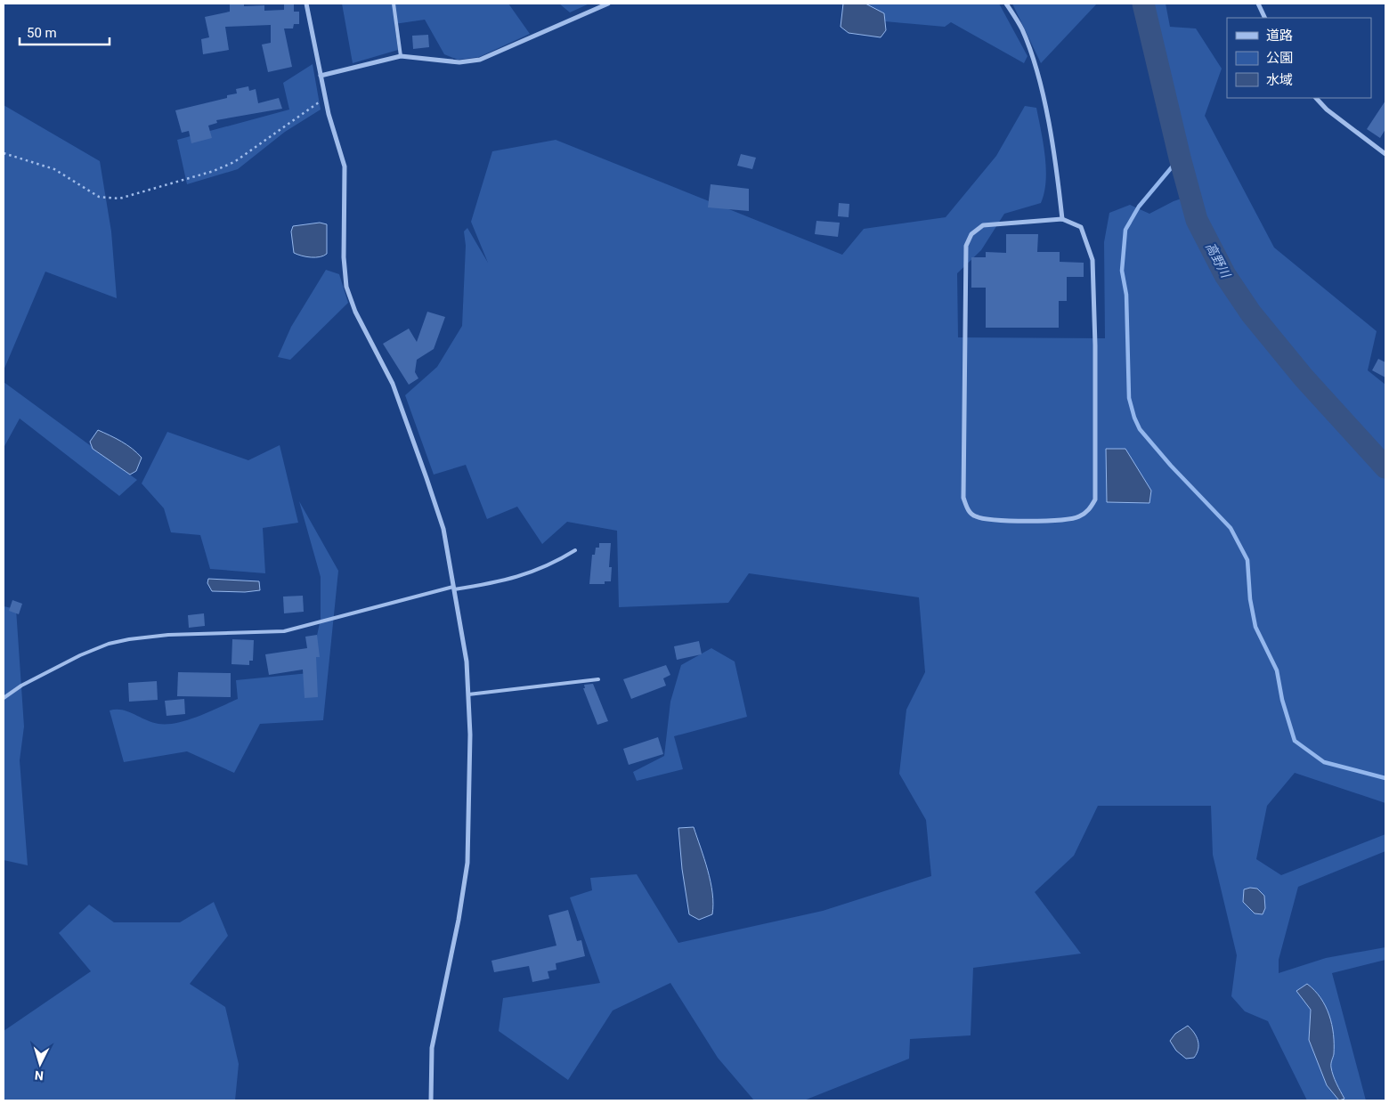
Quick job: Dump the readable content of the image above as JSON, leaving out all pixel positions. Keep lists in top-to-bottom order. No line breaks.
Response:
{"water":["高野川"],"legend":["道路","公園","水域"],"scale_bar":"50 m","north":"bottom"}
